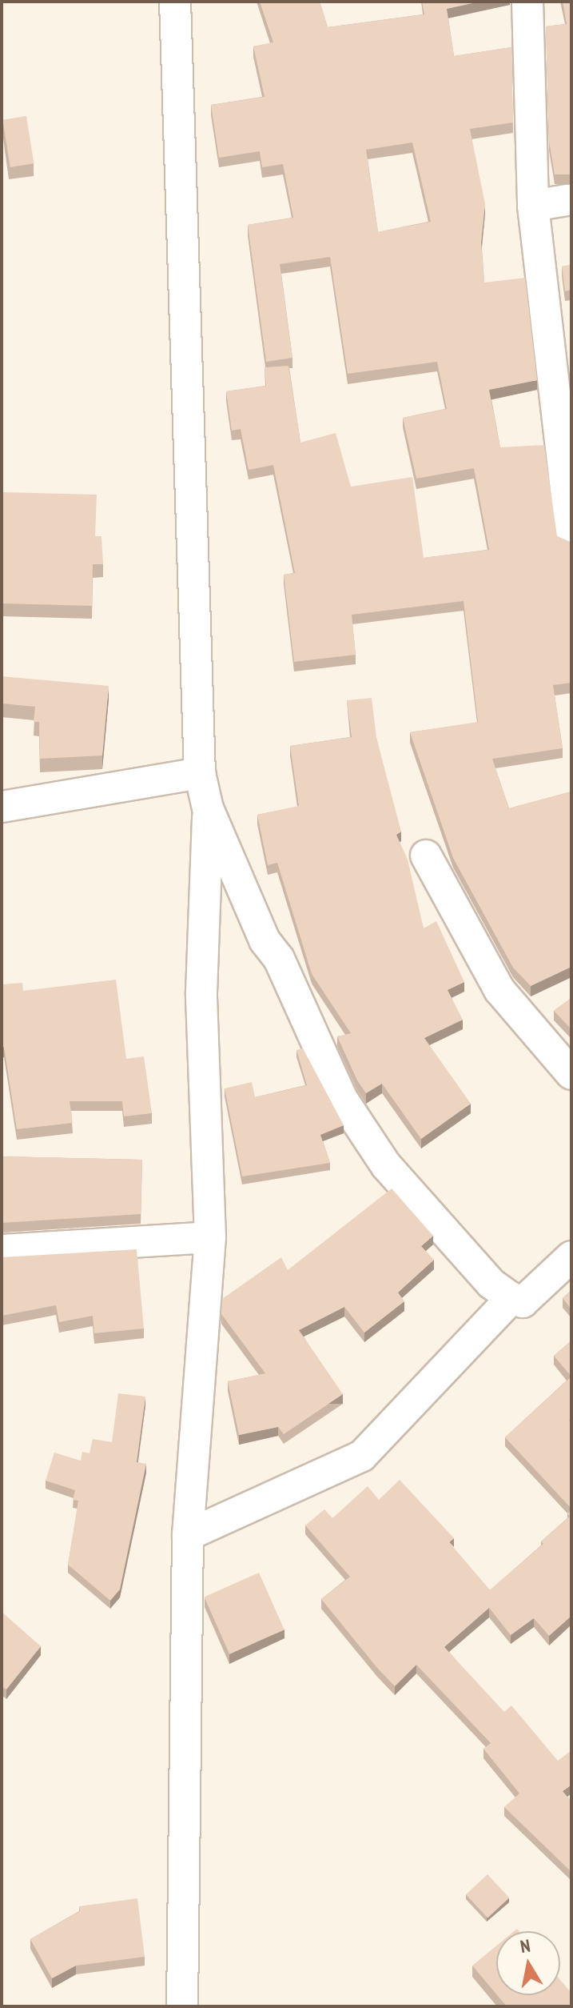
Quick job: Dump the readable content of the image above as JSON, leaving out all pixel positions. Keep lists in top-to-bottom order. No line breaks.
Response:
{"north":"top"}
